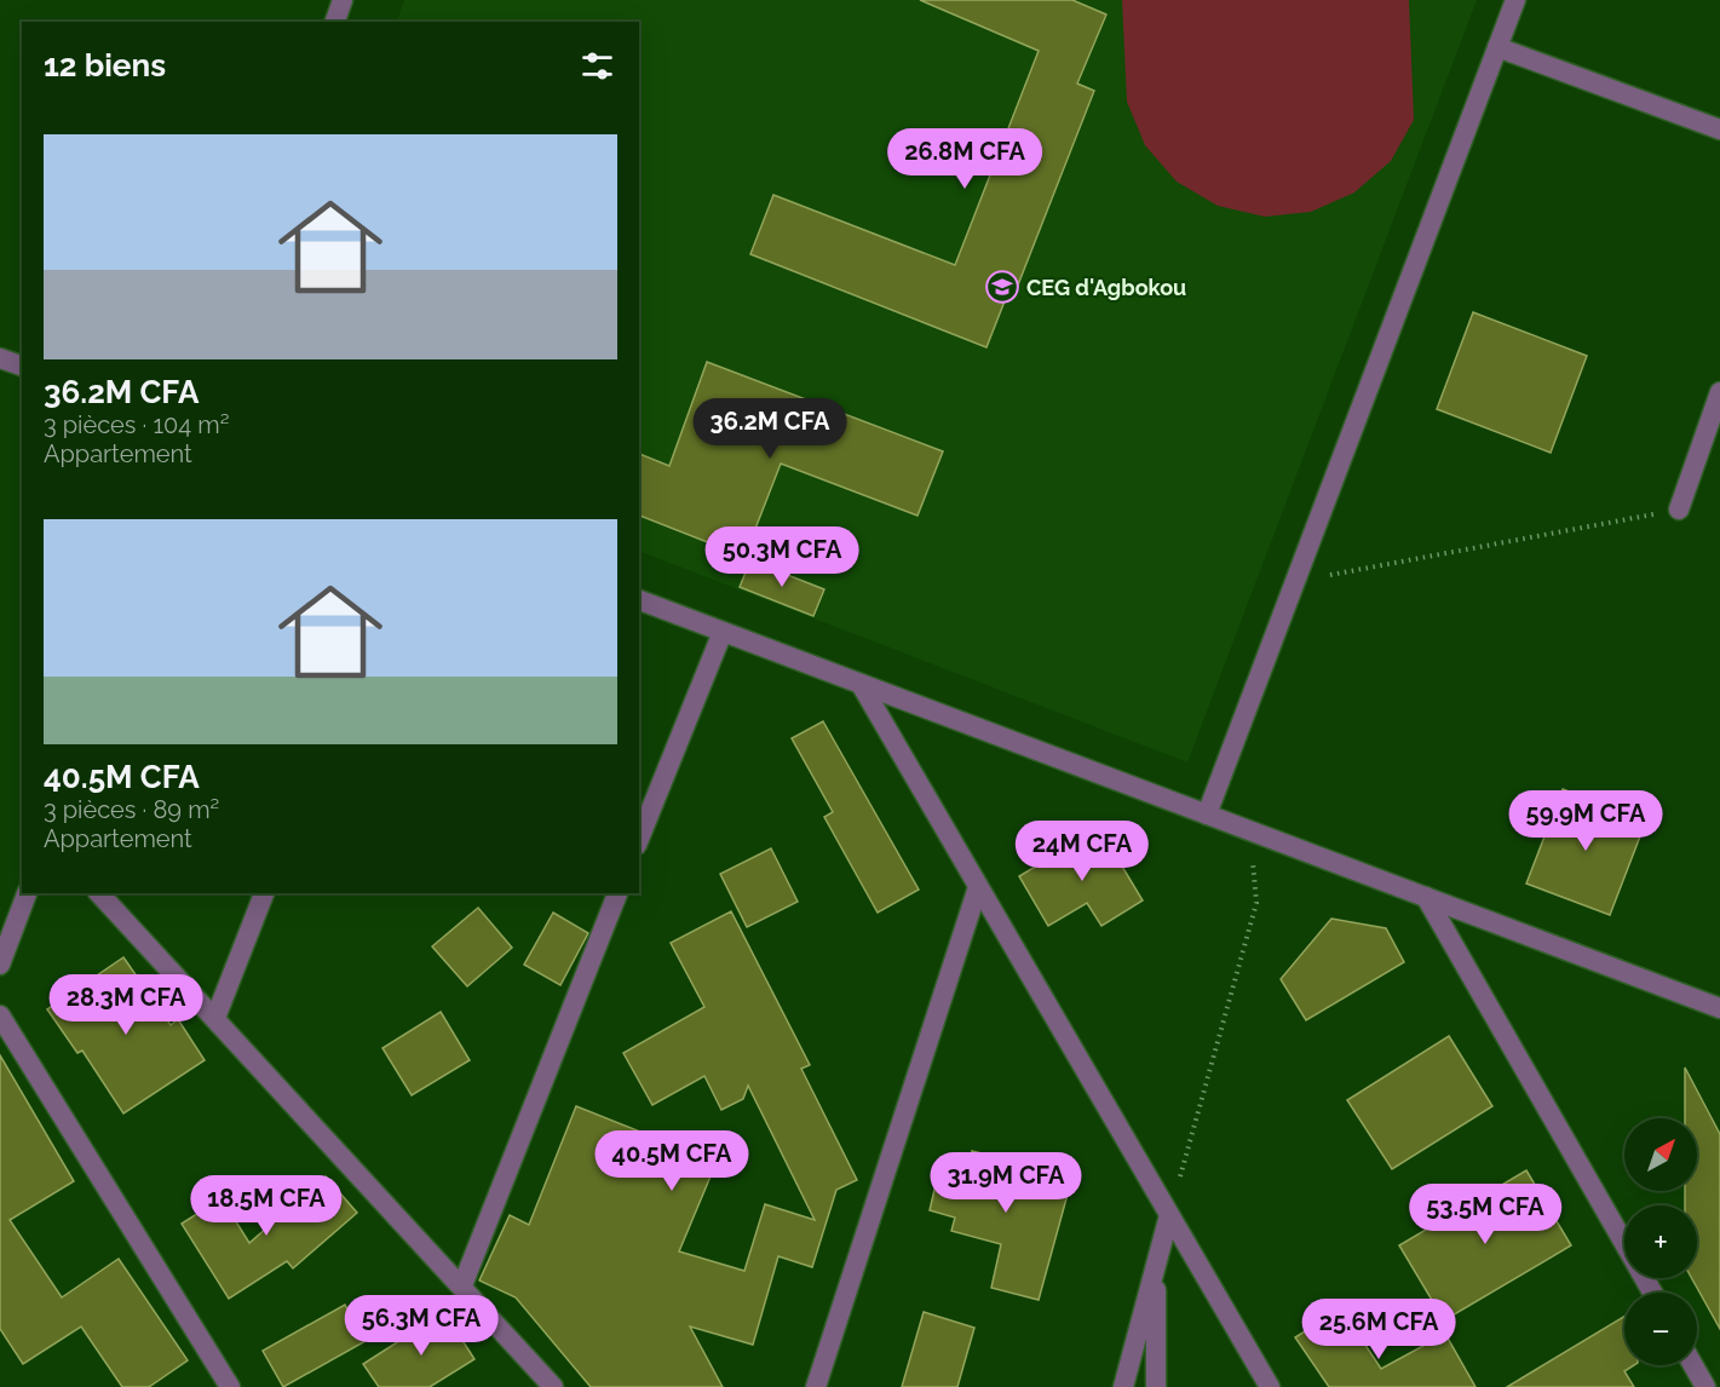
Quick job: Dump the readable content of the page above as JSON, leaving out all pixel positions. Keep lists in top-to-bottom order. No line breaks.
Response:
{"places":{"school or university":["CEG d'Agbokou"]},"north":"top right","page":{"heading":"12 biens","list":[{"name":"36.2M CFA","note":"3 pièces · 104 m² · Appartement"},{"name":"40.5M CFA","note":"3 pièces · 89 m² · Appartement"}],"price":["26.8M CFA","36.2M CFA","50.3M CFA","59.9M CFA","24M CFA","28.3M CFA","40.5M CFA","31.9M CFA","18.5M CFA","53.5M CFA","56.3M CFA","25.6M CFA"],"map_buttons":["+","−"]}}
